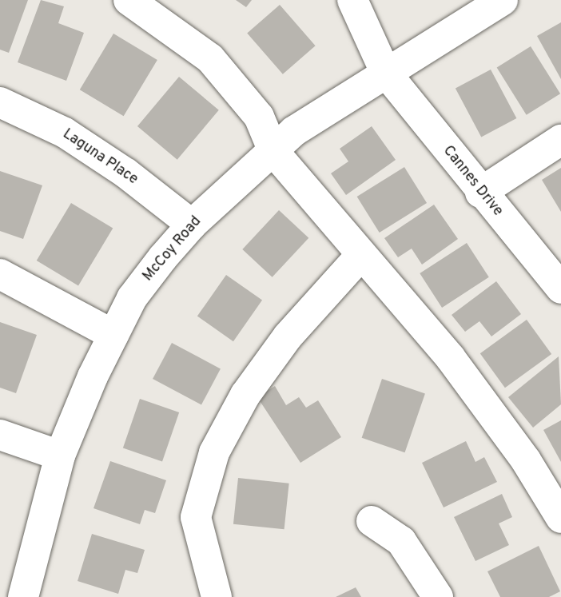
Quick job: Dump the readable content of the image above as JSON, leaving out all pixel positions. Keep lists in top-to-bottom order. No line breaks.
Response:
{"streets":{"street":["Laguna Place","Cannes Drive","McCoy Road"]},"crossings":[["Laguna Place","McCoy Road"],["Cannes Drive","McCoy Road"]]}
